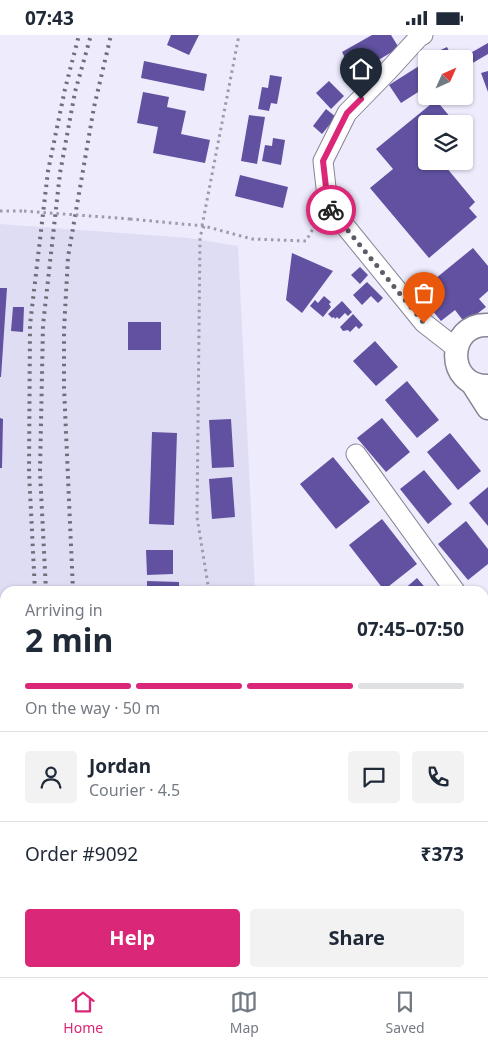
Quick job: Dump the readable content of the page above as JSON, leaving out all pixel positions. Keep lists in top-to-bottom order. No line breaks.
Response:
{"north":"top right","page":{"status":"07:43","heading":["2 min","Arriving in","07:45–07:50"],"panel":["Jordan","Courier · 4.5","Order #9092","₹373"],"bar":"On the way · 50 m","buttons":["Help","Share"],"tabs":["Home","Map","Saved"]}}
